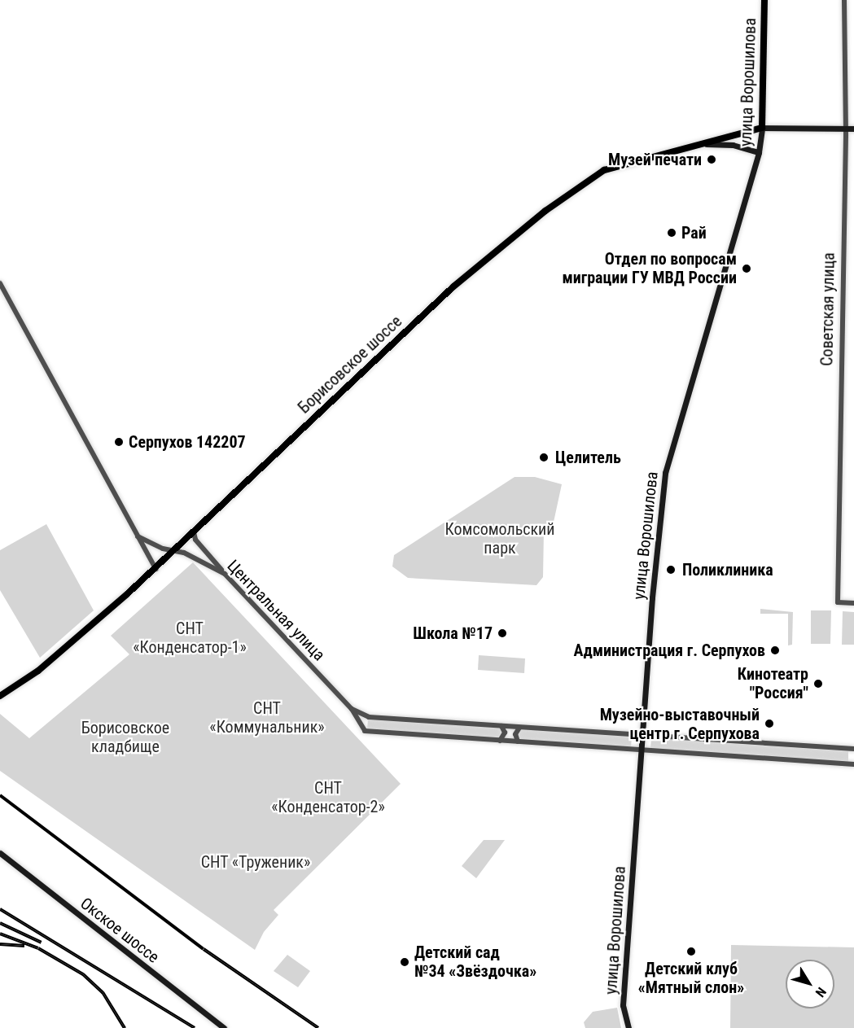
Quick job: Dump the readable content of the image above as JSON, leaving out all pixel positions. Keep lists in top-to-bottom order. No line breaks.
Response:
{"streets":{"main road":["улица Ворошилова","Борисовское шоссе","Окское шоссе"],"street":["Советская улица","Центральная улица"]},"crossings":[["улица Ворошилова","Борисовское шоссе"],["улица Ворошилова","Центральная улица"],["Борисовское шоссе","Центральная улица"]],"parks":["Комсомольский парк","СНТ «Конденсатор-1»","СНТ «Коммунальник»","Борисовское кладбище","СНТ «Конденсатор-2»","СНТ «Труженик»"],"places":["Музей печати","Рай","Отдел по вопросам миграции ГУ МВД России","Серпухов 142207","Целитель","Поликлиника","Школа №17","Администрация г. Серпухов","Кинотеатр \"Россия\"","Музейно-выставочный центр г. Серпухова","Детский клуб «Мятный слон»","Детский сад №34 «Звёздочка»"],"north":"bottom right"}
